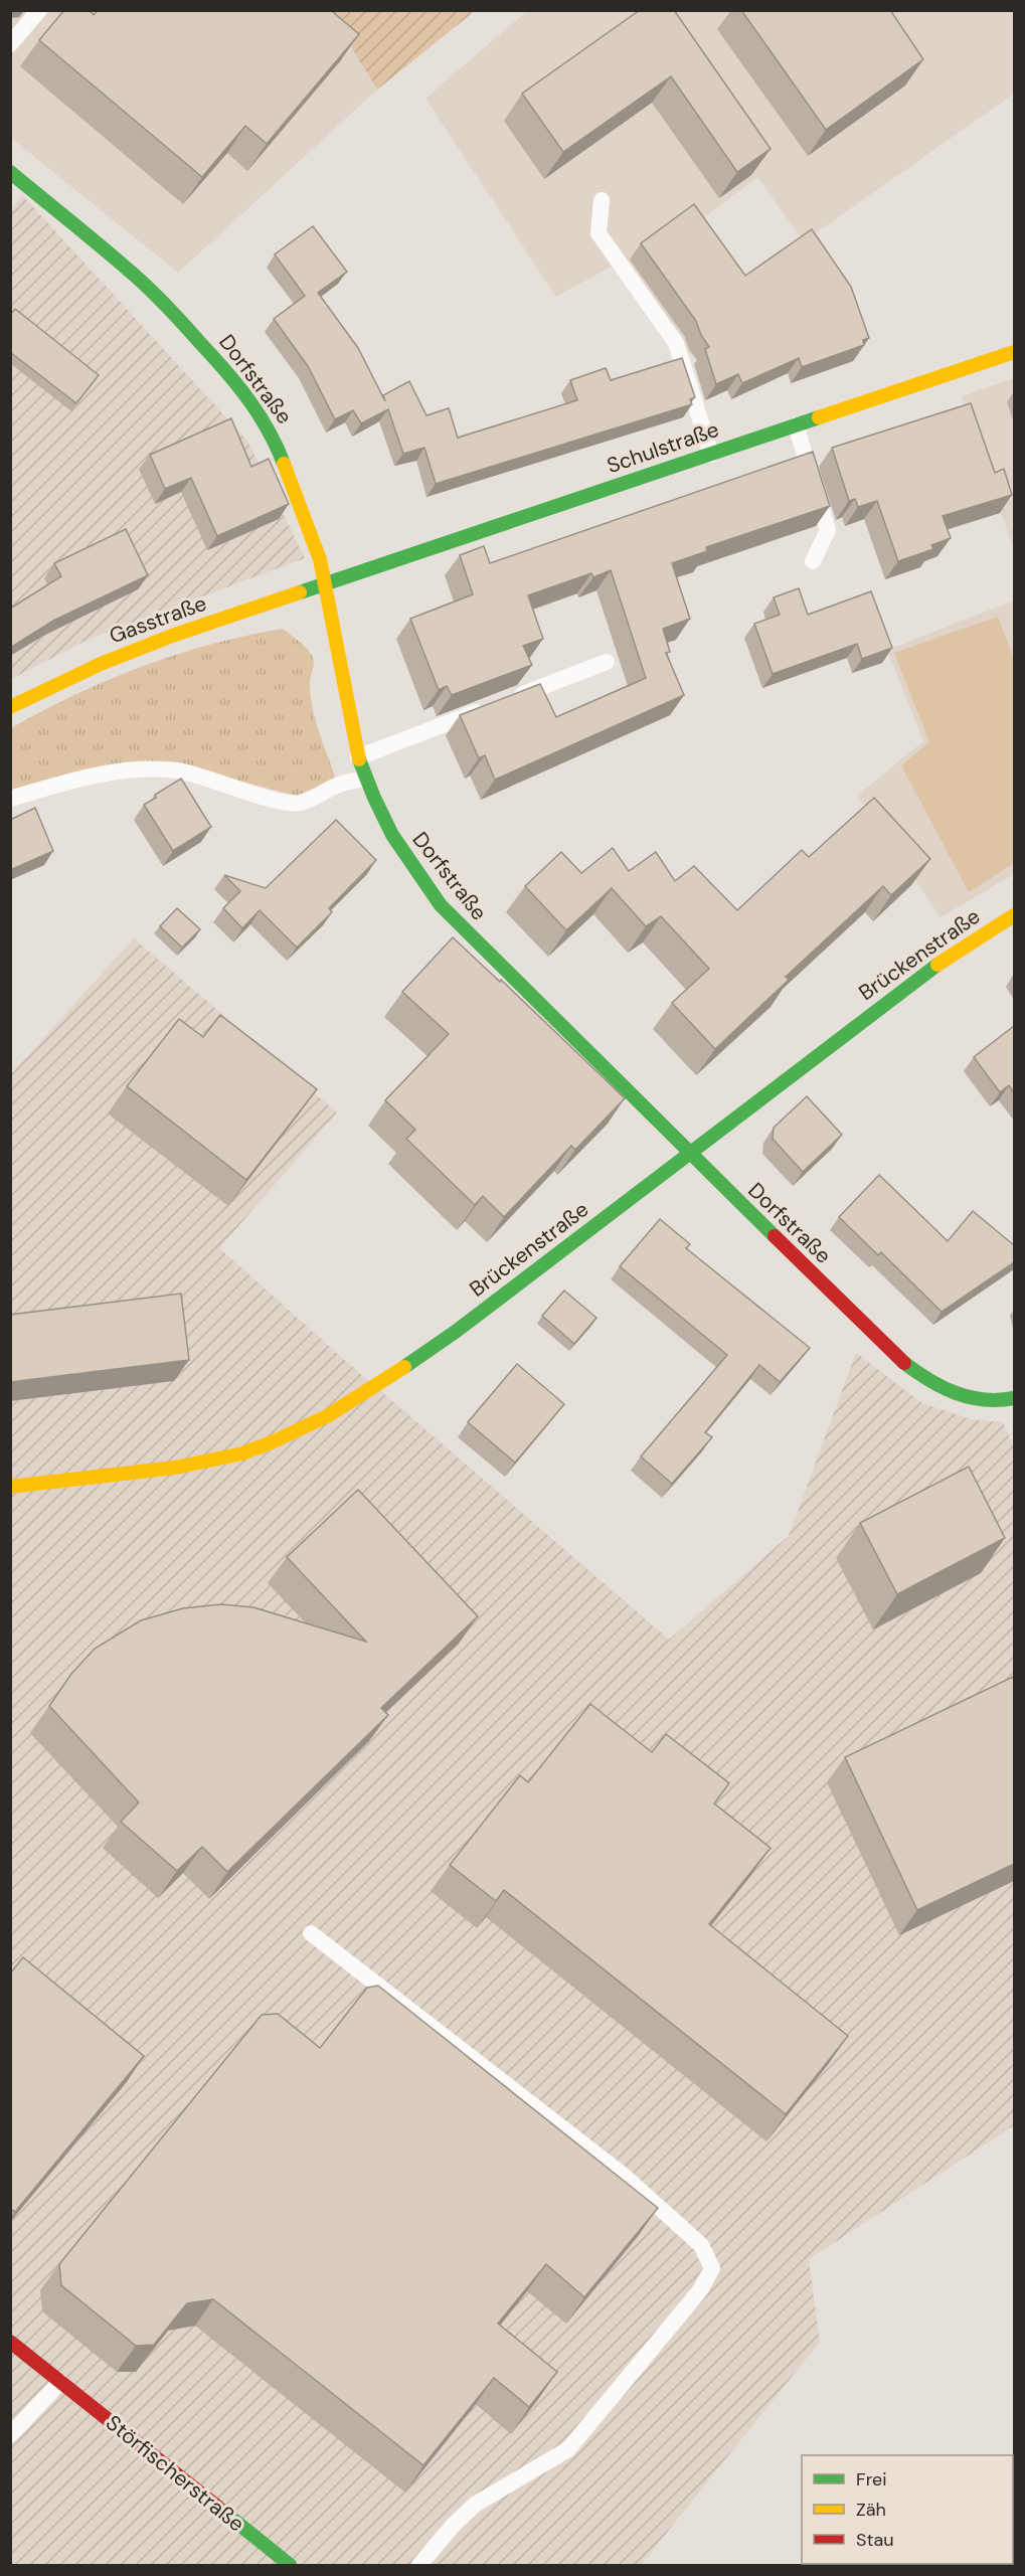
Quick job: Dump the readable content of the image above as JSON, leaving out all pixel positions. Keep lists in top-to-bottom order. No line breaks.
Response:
{"streets":{"street":["Dorfstraße","Schulstraße","Gasstraße","Brückenstraße","Störfischerstraße"]},"crossings":[["Dorfstraße","Schulstraße"],["Dorfstraße","Gasstraße"],["Dorfstraße","Brückenstraße"],["Schulstraße","Gasstraße"]],"legend":["Frei","Zäh","Stau"]}
